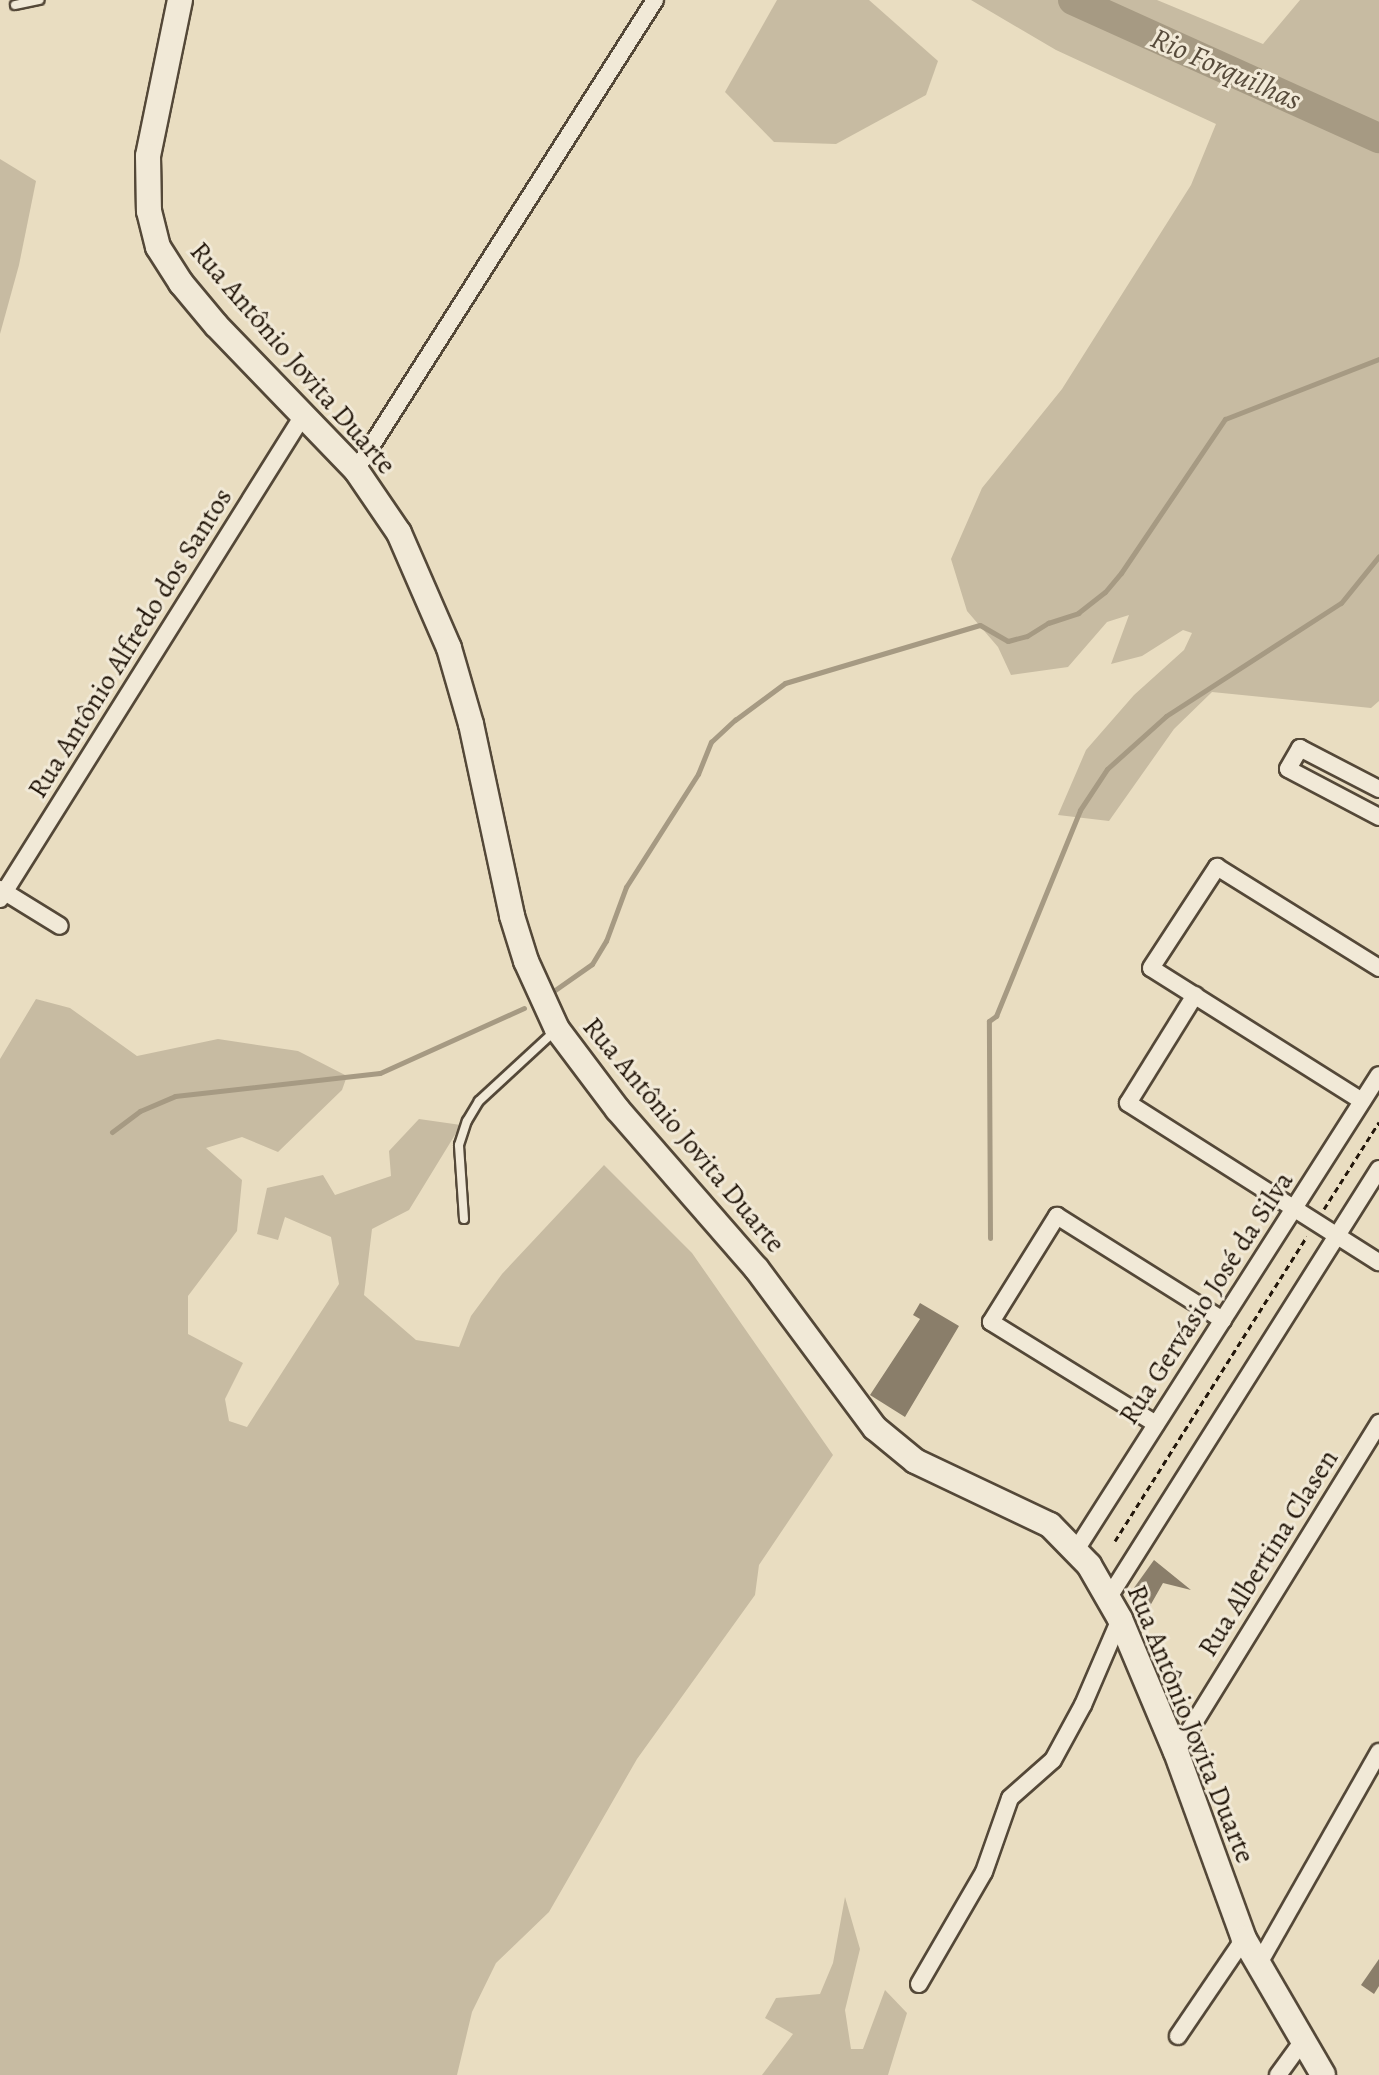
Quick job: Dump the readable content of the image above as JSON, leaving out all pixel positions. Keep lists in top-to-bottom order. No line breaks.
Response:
{"streets":{"main road":["Rua Antônio Jovita Duarte"],"street":["Rua Antônio Alfredo dos Santos","Rua Gervásio José da Silva","Rua Albertina Clasen"]},"crossings":[["Rua Antônio Jovita Duarte","Rua Antônio Alfredo dos Santos"],["Rua Antônio Jovita Duarte","Rua Gervásio José da Silva"],["Rua Antônio Jovita Duarte","Rua Albertina Clasen"]],"water":["Rio Forquilhas"]}
